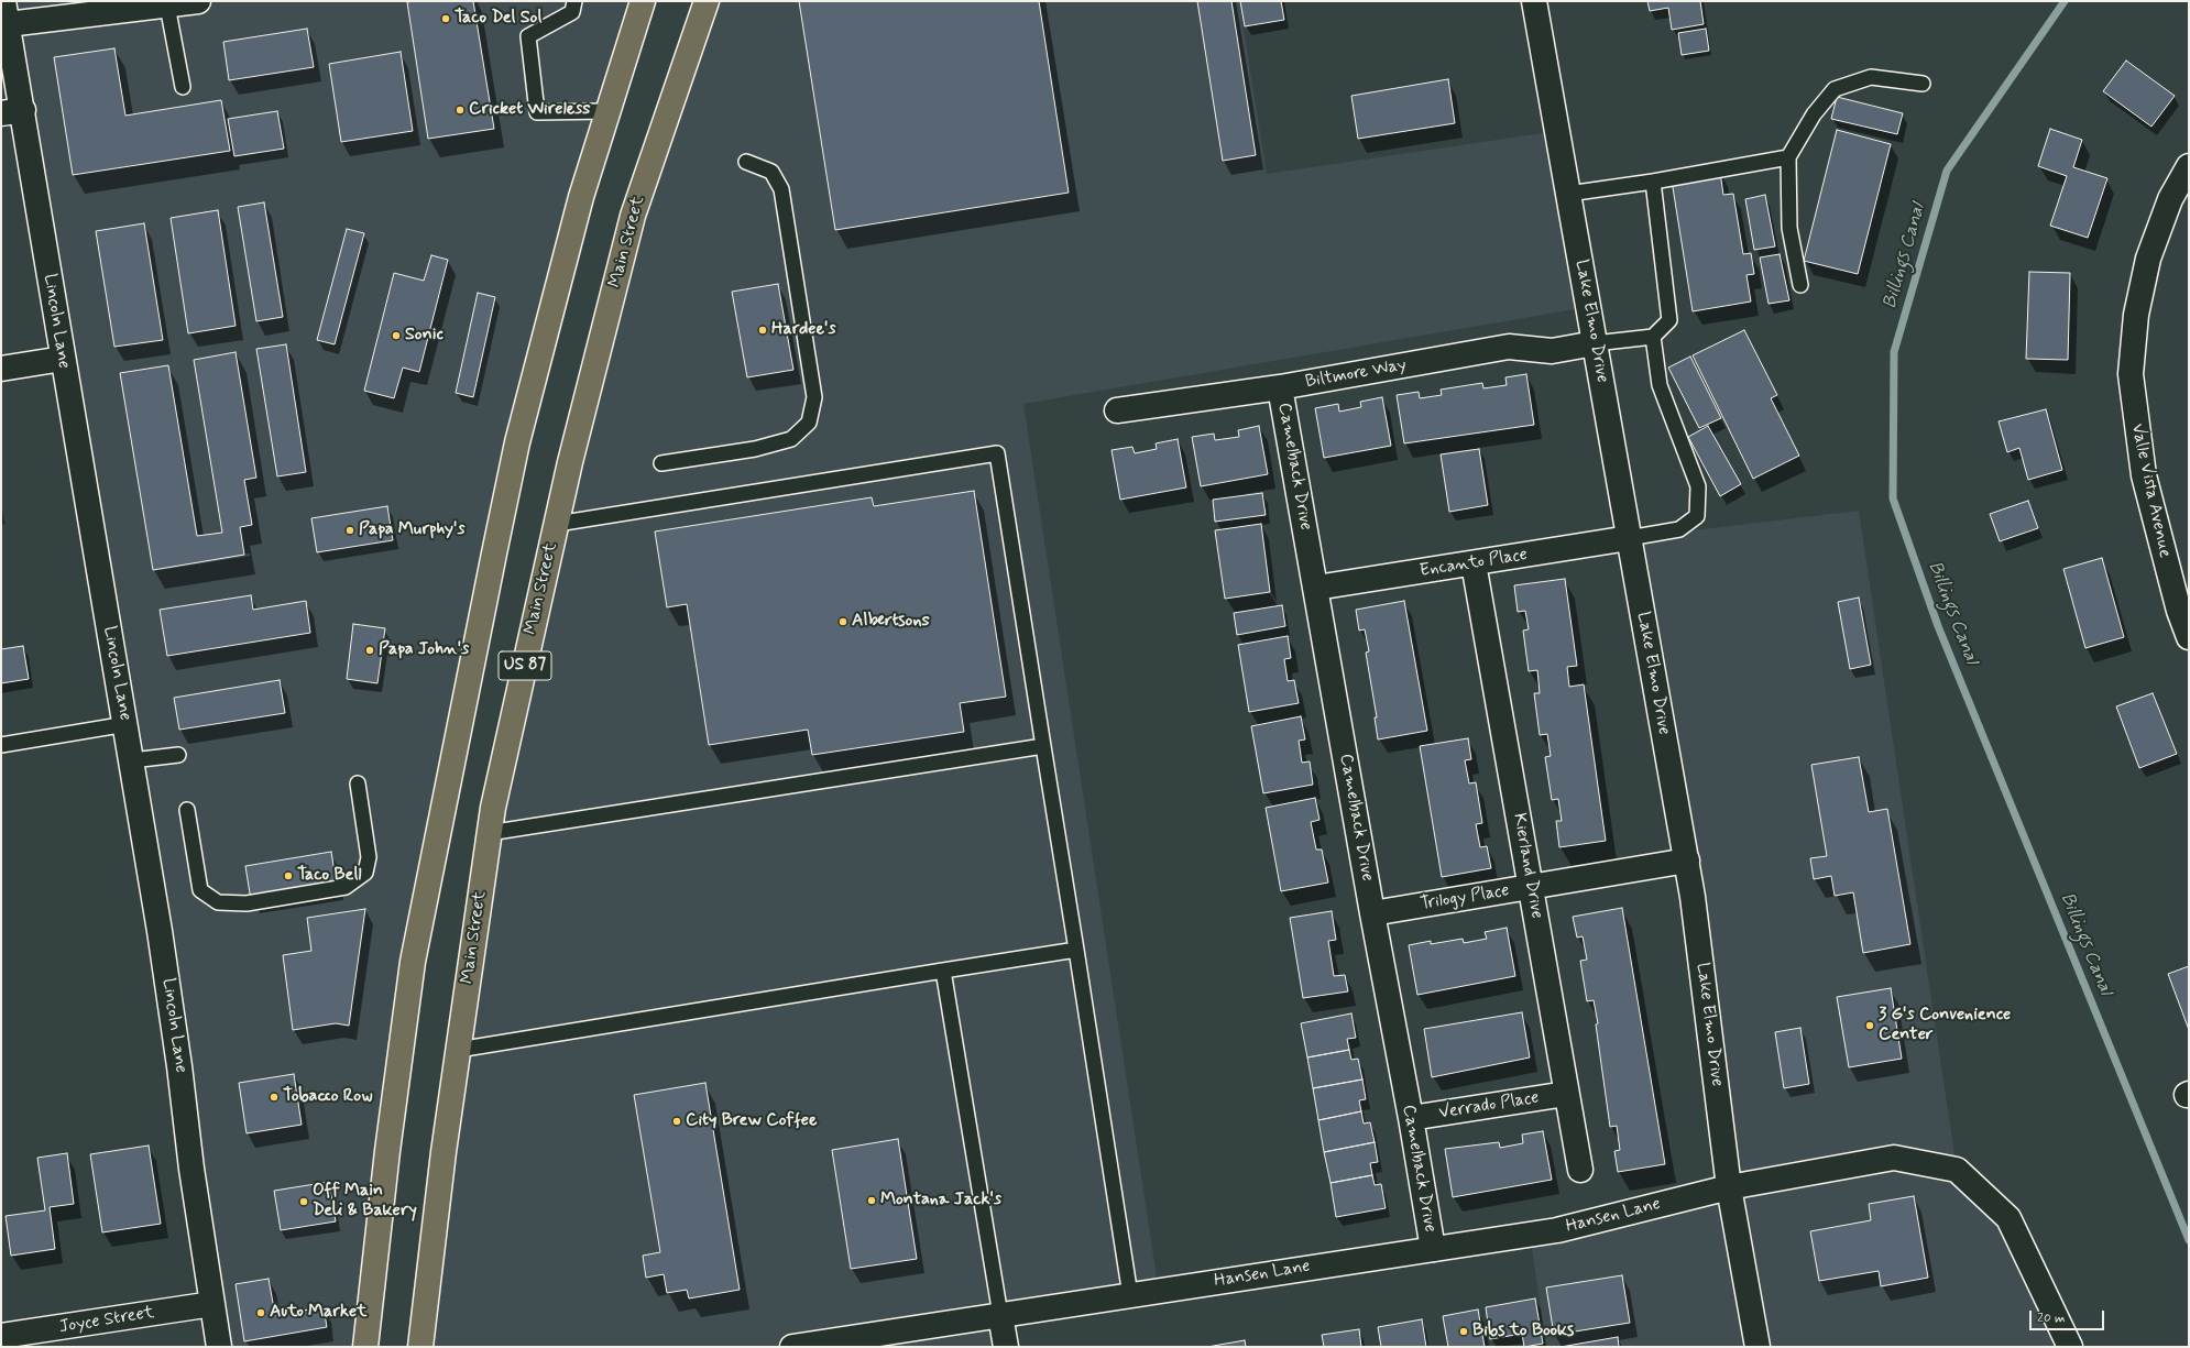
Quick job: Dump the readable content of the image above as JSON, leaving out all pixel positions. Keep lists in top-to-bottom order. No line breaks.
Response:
{"streets":{"main road":["Main Street","US 87"],"street":["Lincoln Lane","Lake Elmo Drive","Biltmore Way","Camelback Drive","Valle Vista Avenue","Encanto Place","Kierland Drive","Trilogy Place","Verrado Place","Hansen Lane","Joyce Street"]},"crossings":[["Lincoln Lane","Joyce Street"],["Lake Elmo Drive","Biltmore Way"],["Lake Elmo Drive","Encanto Place"],["Lake Elmo Drive","Trilogy Place"],["Lake Elmo Drive","Hansen Lane"],["Biltmore Way","Camelback Drive"],["Camelback Drive","Encanto Place"],["Camelback Drive","Trilogy Place"],["Camelback Drive","Verrado Place"],["Camelback Drive","Hansen Lane"],["Encanto Place","Kierland Drive"],["Kierland Drive","Trilogy Place"],["Kierland Drive","Verrado Place"]],"water":["Billings Canal"],"places":["Taco Del Sol","Cricket Wireless","Hardee's","Sonic","Papa Murphy's","Albertsons","Papa John's","Taco Bell","3 G's Convenience Center","Tobacco Row","City Brew Coffee","Montana Jack's","Off Main Deli & Bakery","Auto Market","Bibs to Books"],"scale_bar":"20 m"}
